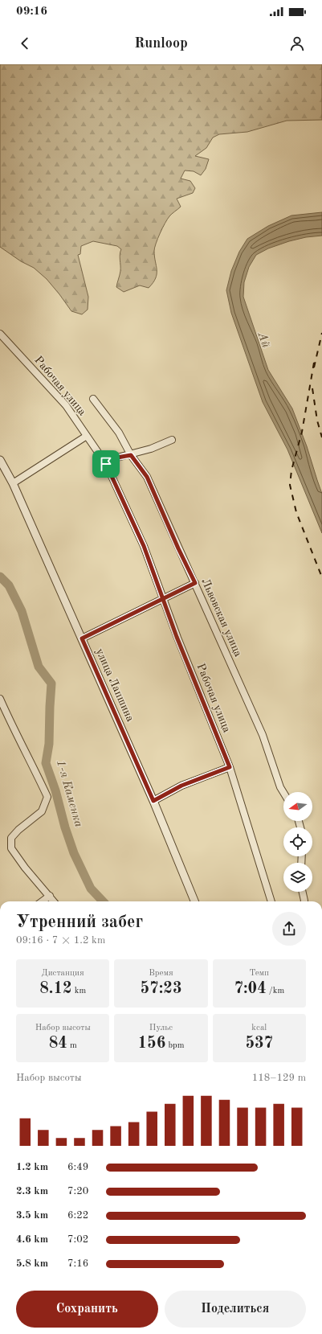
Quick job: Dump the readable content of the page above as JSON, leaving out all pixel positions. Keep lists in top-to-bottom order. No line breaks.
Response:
{"streets":{"street":["Рабочая улица","Львовская улица","улица Лапшина"]},"water":["Ай","1-я Каменка"],"north":"left","page":{"status":"09:16","header":"Runloop","heading":["Утренний забег","09:16 · 7 × 1.2 km"],"stats":[["Дистанция","8.12 km"],["Время","57:23"],["Темп","7:04 /km"],["Набор высоты","84 m"],["Пульс","156 bpm"],["kcal","537"]],"chart":["Набор высоты","118–129 m"],"list":[{"name":"1.2 km","note":"6:49"},{"name":"2.3 km","note":"7:20"},{"name":"3.5 km","note":"6:22"},{"name":"4.6 km","note":"7:02"},{"name":"5.8 km","note":"7:16"}],"buttons":["Сохранить","Поделиться"]}}
